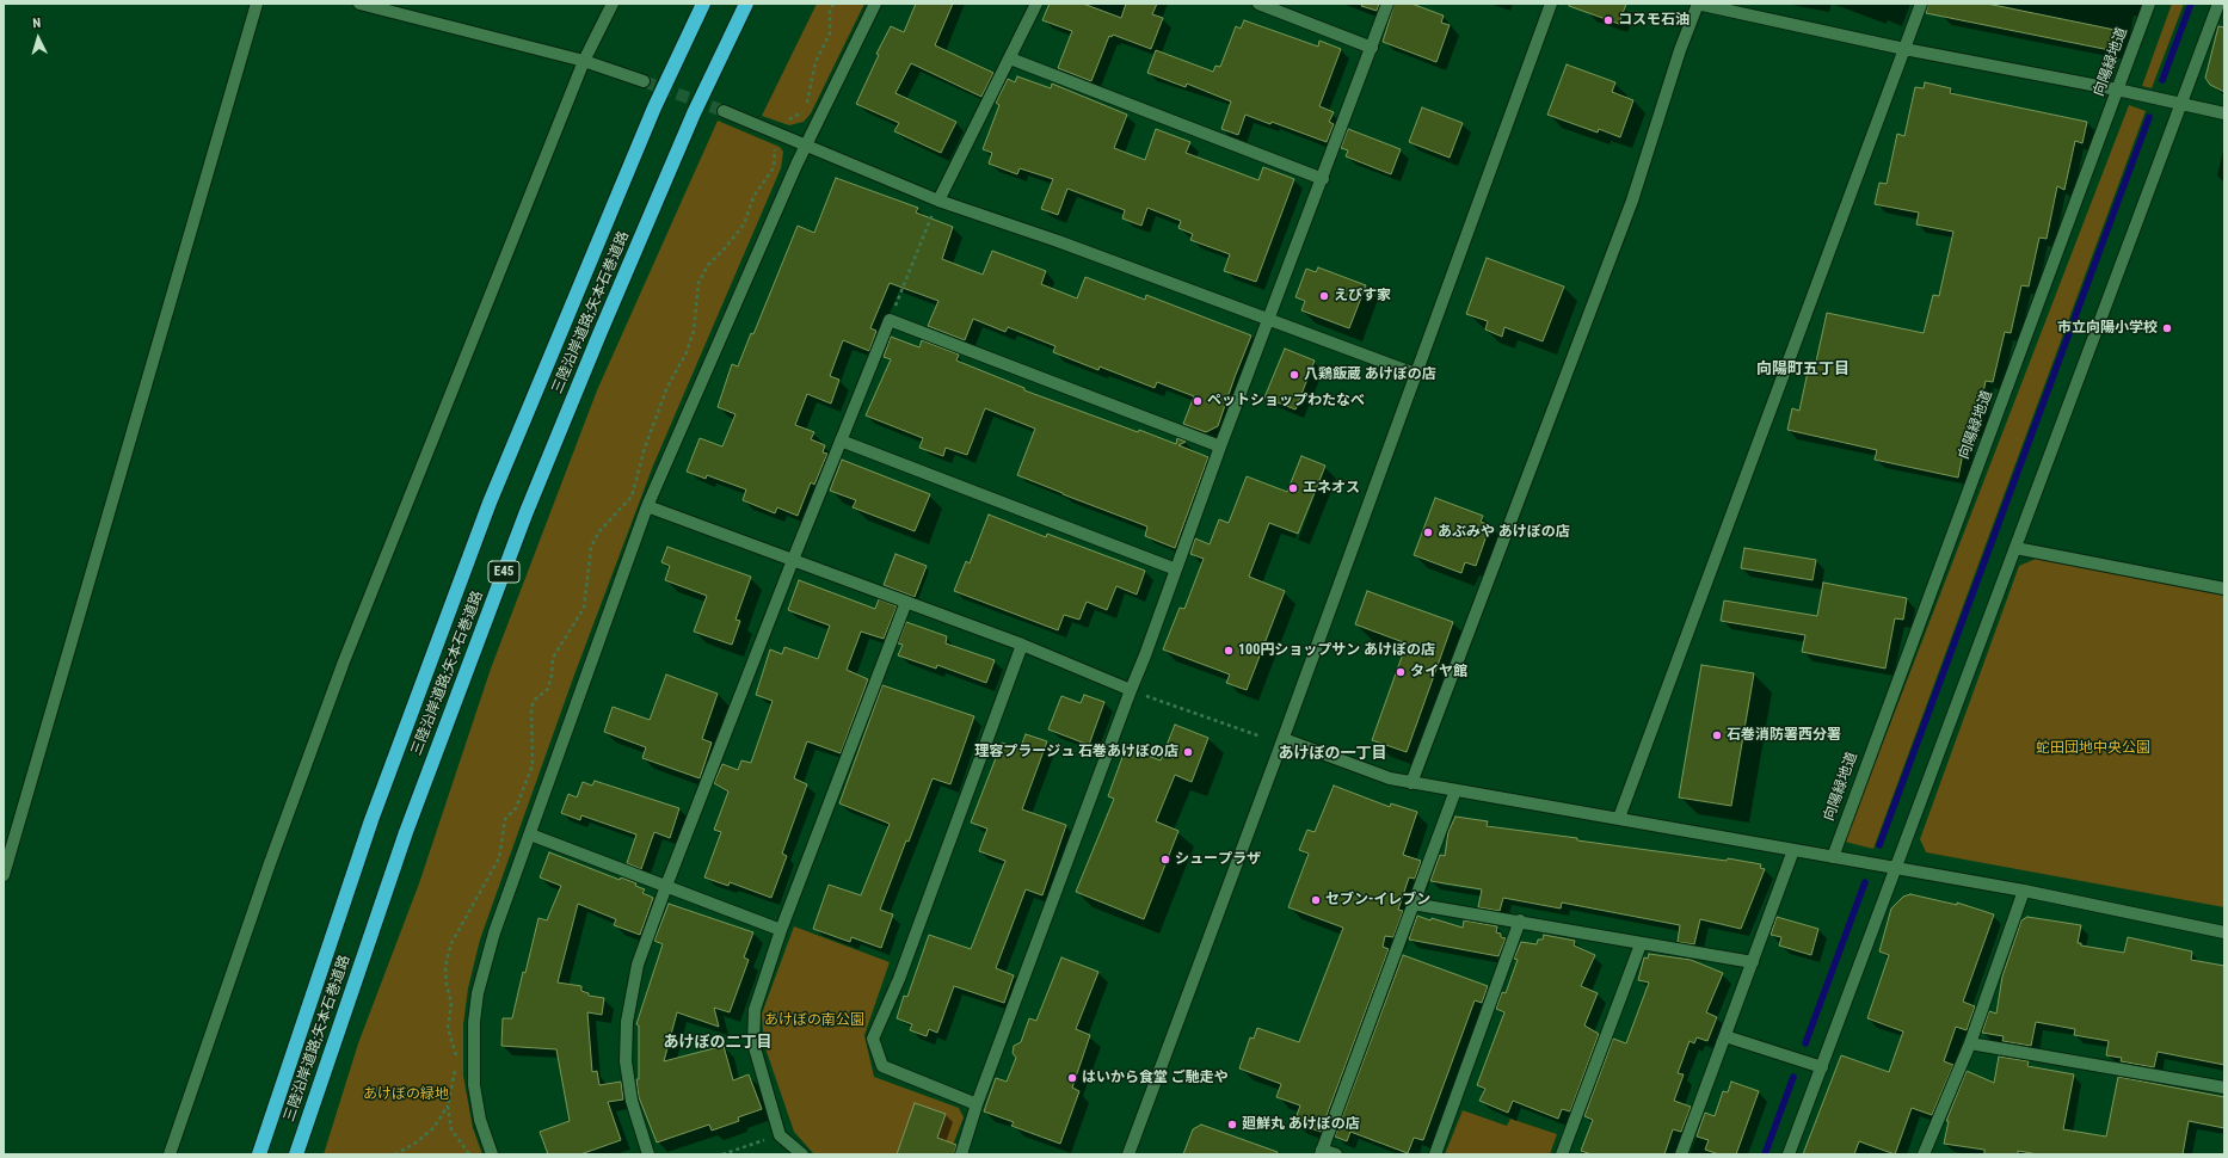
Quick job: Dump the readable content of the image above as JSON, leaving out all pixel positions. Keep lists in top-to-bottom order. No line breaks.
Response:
{"streets":{"highway":["三陸沿岸道路;矢本石巻道路","E45"],"street":["向陽緑地道"]},"districts":["向陽町五丁目","あけぼの一丁目","あけぼの二丁目"],"parks":["蛇田団地中央公園","あけぼの南公園","あけぼの緑地"],"places":["コスモ石油","えびす家","市立向陽小学校","八鶏飯蔵 あけぼの店","ペットショップわたなべ","エネオス","あぶみや あけぼの店","100円ショップサン あけぼの店","タイヤ館","石巻消防署西分署","理容プラージュ 石巻あけぼの店","シュープラザ","セブン-イレブン","はいから食堂 ご馳走や","廻鮮丸 あけぼの店"],"north":"top"}
